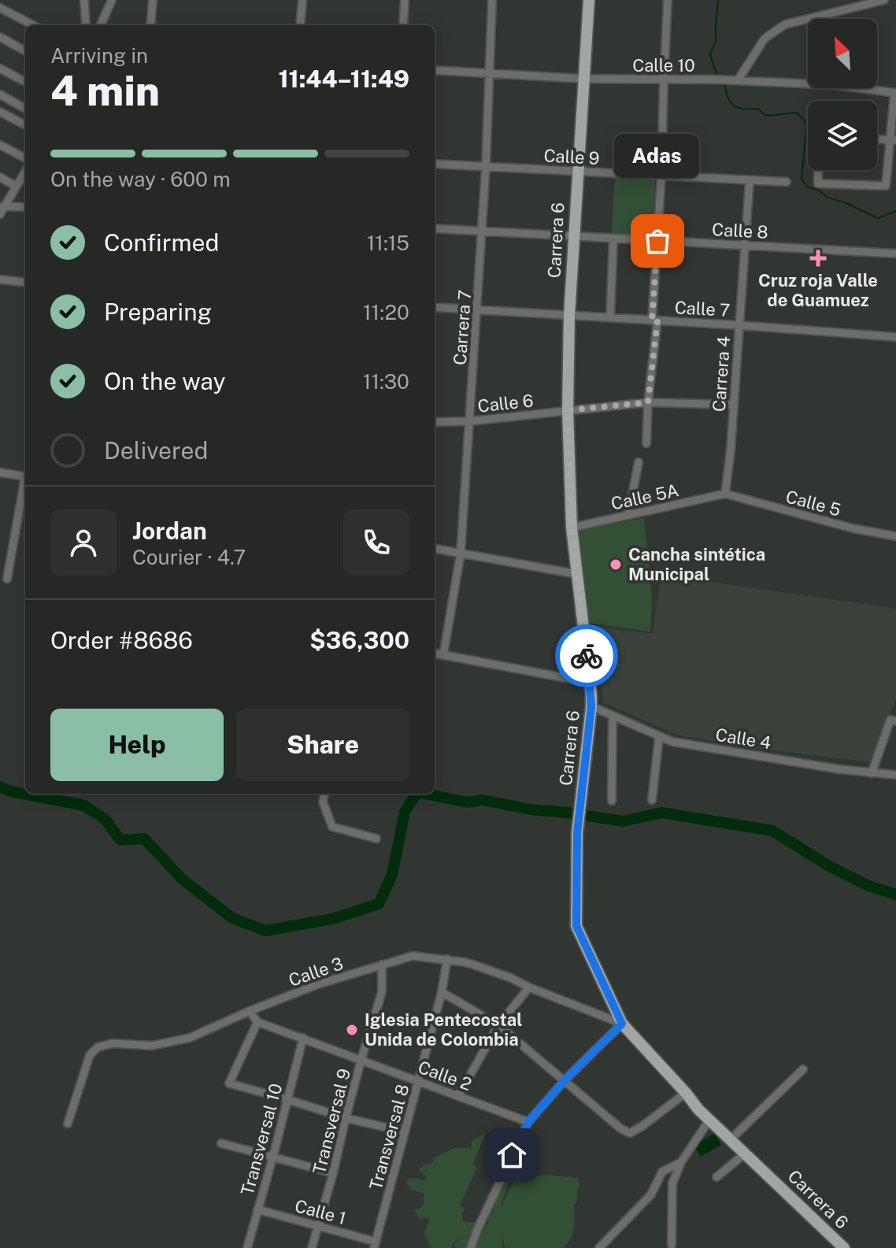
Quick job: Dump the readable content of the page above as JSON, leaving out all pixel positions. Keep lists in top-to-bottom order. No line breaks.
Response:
{"streets":{"main road":["Carrera 6"],"street":["Calle 10","Calle 9","Calle 8","Calle 7","Carrera 7","Carrera 4","Calle 6","Calle 5A","Calle 5","Calle 4","Calle 3","Calle 2","Transversal 9","Transversal 8","Transversal 10","Calle 1"]},"crossings":[["Calle 10","Carrera 6"],["Calle 10","Carrera 7"],["Calle 9","Carrera 6"],["Calle 9","Carrera 7"],["Calle 9","Carrera 4"],["Calle 8","Carrera 6"],["Calle 8","Carrera 7"],["Calle 8","Carrera 4"],["Carrera 6","Calle 7"],["Carrera 6","Calle 6"],["Carrera 6","Calle 5A"],["Carrera 6","Calle 4"],["Carrera 6","Calle 3"],["Calle 7","Carrera 7"],["Calle 7","Carrera 4"],["Carrera 7","Calle 6"],["Carrera 4","Calle 6"],["Carrera 4","Calle 5A"],["Carrera 4","Calle 5"],["Calle 5A","Calle 5"],["Calle 3","Transversal 9"],["Calle 3","Transversal 8"],["Calle 2","Transversal 9"],["Calle 2","Transversal 8"],["Calle 2","Transversal 10"],["Transversal 9","Calle 1"],["Transversal 8","Calle 1"],["Transversal 10","Calle 1"]],"places":{"other":["Adas","Cancha sintética Municipal","Iglesia Pentecostal Unida de Colombia"],"health":["Cruz roja Valle de Guamuez"]},"north":"top left","page":{"heading":["4 min","Arriving in","11:44–11:49"],"panel":["Jordan","Courier · 4.7","Order #8686","$36,300"],"bar":"On the way · 600 m","bubble":"Adas","list":[["Confirmed","11:15"],["Preparing","11:20"],["On the way","11:30"],"Delivered"],"buttons":["Help","Share"]}}
